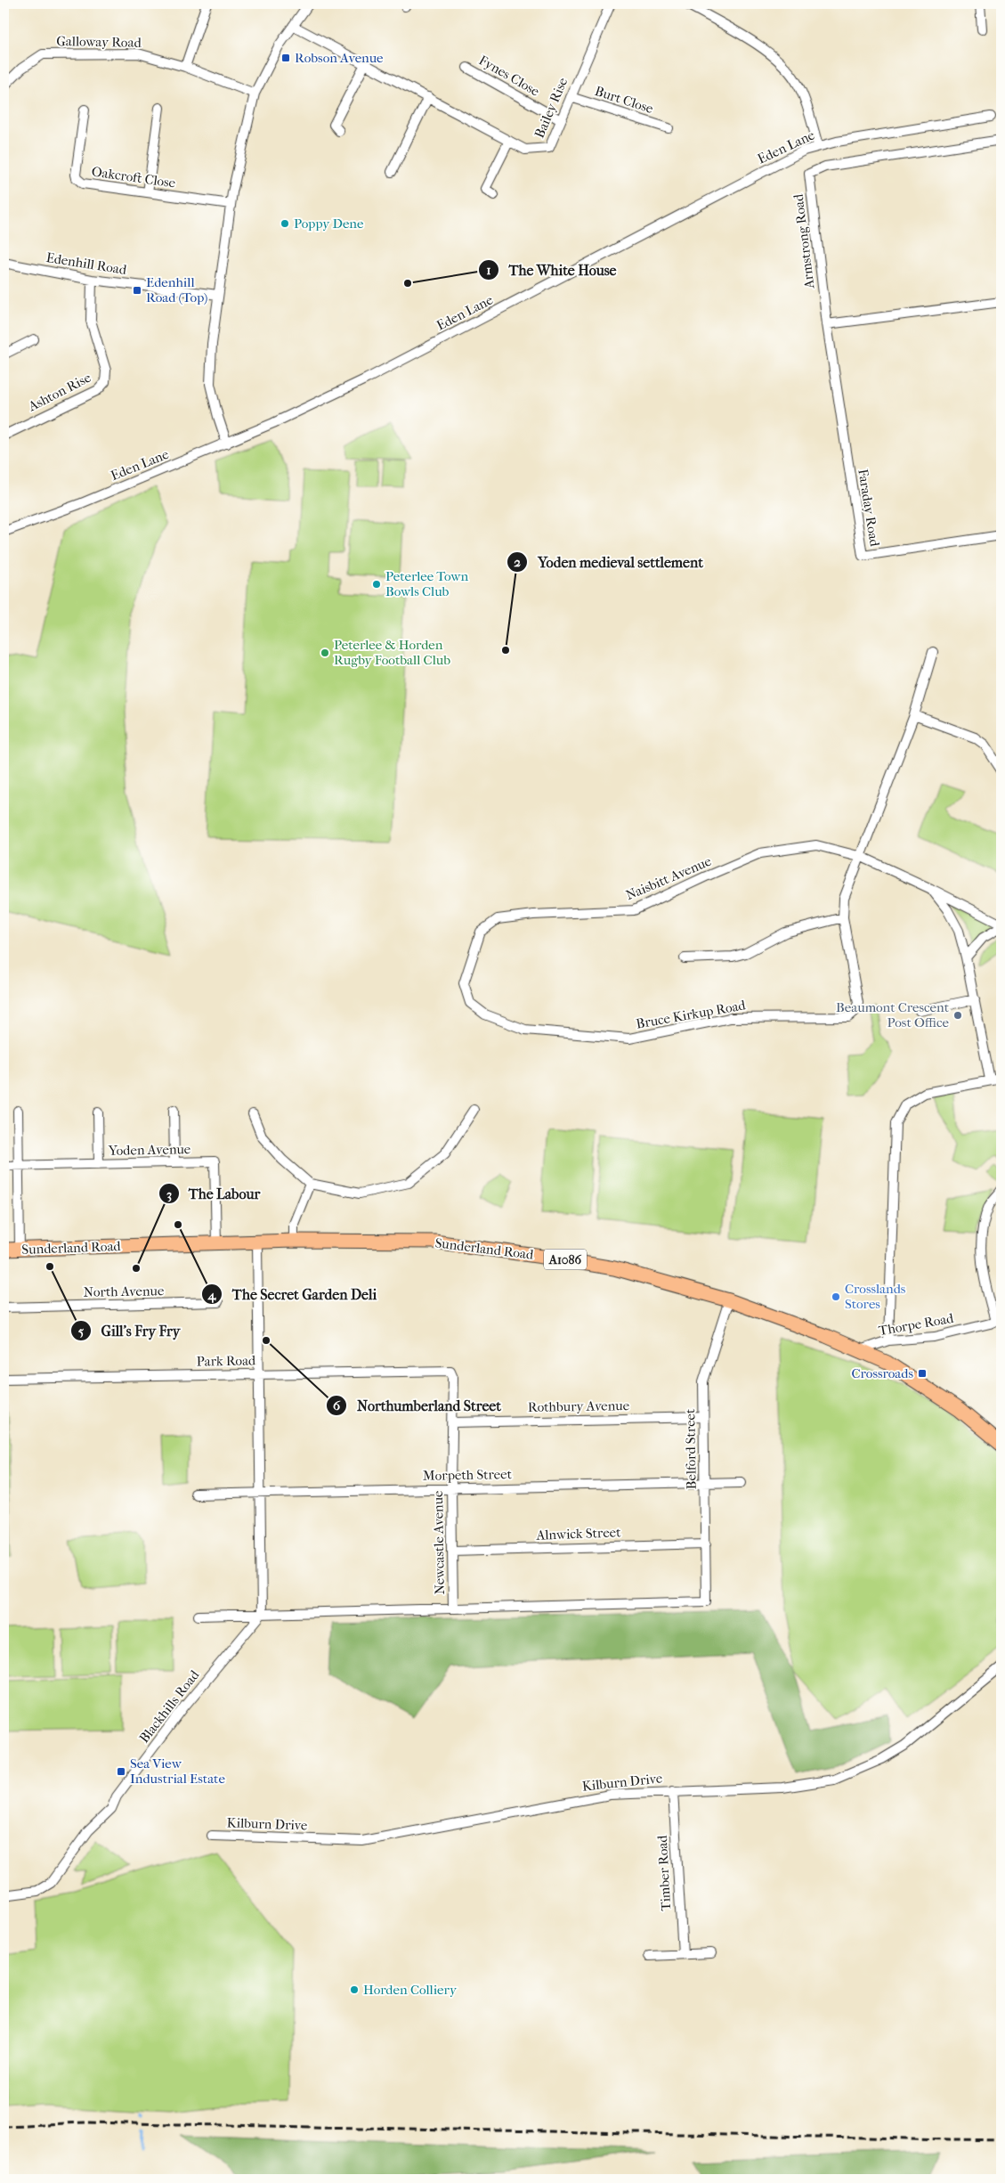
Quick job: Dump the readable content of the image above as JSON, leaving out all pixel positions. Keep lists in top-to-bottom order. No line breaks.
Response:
{"streets":{"main road":["Sunderland Road","A1086"],"street":["Galloway Road","Fynes Close","Burt Close","Bailey Rise","Eden Lane","Oakcroft Close","Armstrong Road","Edenhill Road","Ashton Rise","Faraday Road","Naisbitt Avenue","Bruce Kirkup Road","Yoden Avenue","North Avenue","Thorpe Road","Park Road","Rothbury Avenue","Belford Street","Morpeth Street","Alnwick Street","Newcastle Avenue","Blackhills Road","Kilburn Drive","Timber Road"]},"crossings":[["Fynes Close","Bailey Rise"],["Burt Close","Bailey Rise"],["Armstrong Road","Faraday Road"],["Edenhill Road","Ashton Rise"],["Naisbitt Avenue","Bruce Kirkup Road"],["Yoden Avenue","Sunderland Road"],["Sunderland Road","Thorpe Road"],["Sunderland Road","Belford Street"],["Park Road","Newcastle Avenue"],["Rothbury Avenue","Belford Street"],["Rothbury Avenue","Newcastle Avenue"],["Belford Street","Morpeth Street"],["Belford Street","Alnwick Street"],["Belford Street","Newcastle Avenue"],["Morpeth Street","Newcastle Avenue"],["Alnwick Street","Newcastle Avenue"],["Kilburn Drive","Timber Road"]],"places":{"transit":["Robson Avenue","Edenhill Road (Top)","Crossroads","Sea View Industrial Estate"],"other":["Poppy Dene","The White House","Peterlee Town Bowls Club","Yoden medieval settlement","Peterlee & Horden Rugby Football Club","Beaumont Crescent Post Office","The Secret Garden Deli","Gill's Fry Fry","The Labour","Crosslands Stores","Northumberland Street","Horden Colliery"]}}
